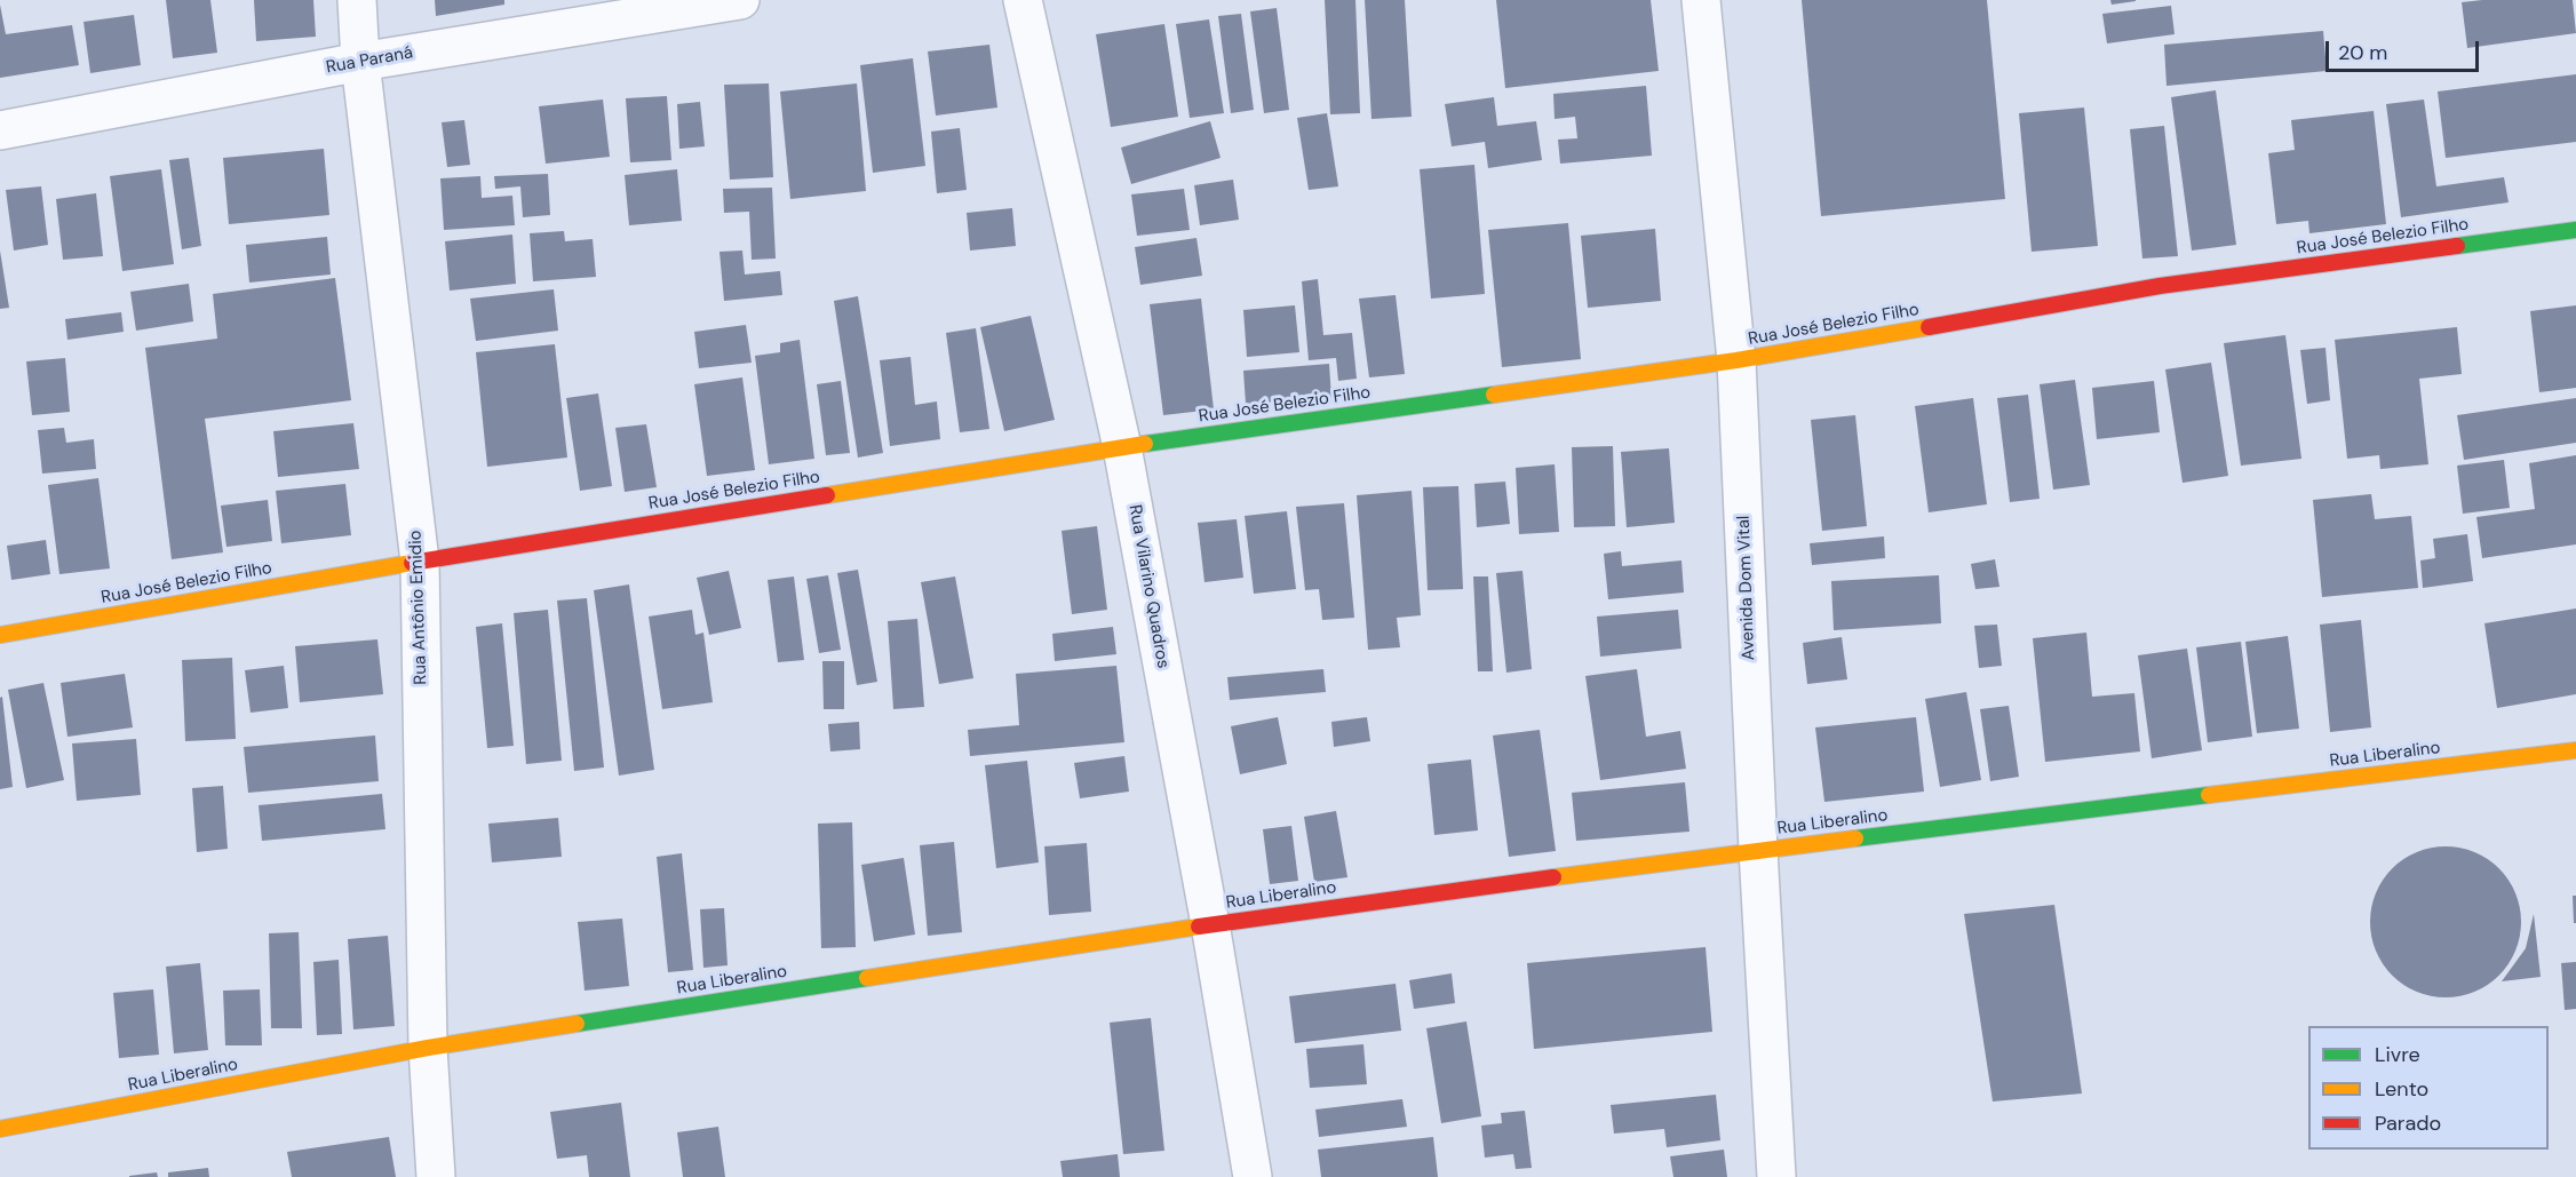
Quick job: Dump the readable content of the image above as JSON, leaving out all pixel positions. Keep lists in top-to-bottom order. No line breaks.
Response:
{"streets":{"street":["Rua Paraná","Rua José Belezio Filho","Rua Vilarino Quadros","Avenida Dom Vital","Rua Antônio Emidio","Rua Liberalino"]},"crossings":[["Rua Paraná","Rua Antônio Emidio"],["Rua José Belezio Filho","Rua Vilarino Quadros"],["Rua José Belezio Filho","Avenida Dom Vital"],["Rua José Belezio Filho","Rua Antônio Emidio"],["Rua Vilarino Quadros","Rua Liberalino"],["Avenida Dom Vital","Rua Liberalino"],["Rua Antônio Emidio","Rua Liberalino"]],"legend":["Livre","Lento","Parado"],"scale_bar":"20 m"}
